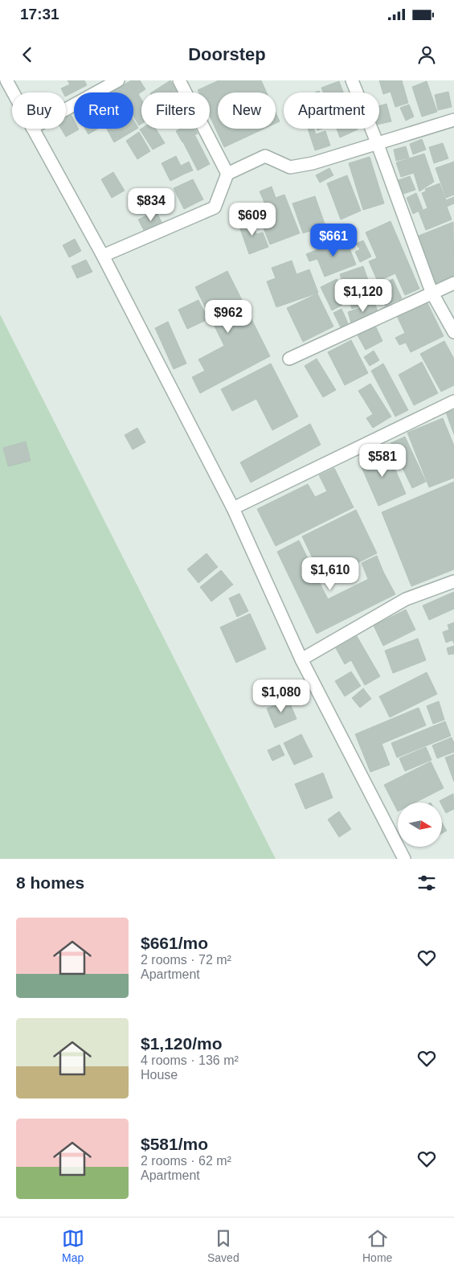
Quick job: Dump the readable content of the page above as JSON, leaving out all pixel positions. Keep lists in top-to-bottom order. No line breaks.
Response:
{"north":"right","page":{"status":"17:31","header":"Doorstep","chip":["Buy","Rent","Filters","New","Apartment"],"price":["$834","$609","$661","$1,120","$962","$581","$1,610","$1,080"],"heading":"8 homes","list":[{"name":"$661/mo","note":"2 rooms · 72 m² · Apartment"},{"name":"$1,120/mo","note":"4 rooms · 136 m² · House"},{"name":"$581/mo","note":"2 rooms · 62 m² · Apartment"}],"tabs":["Map","Saved","Home"]}}
